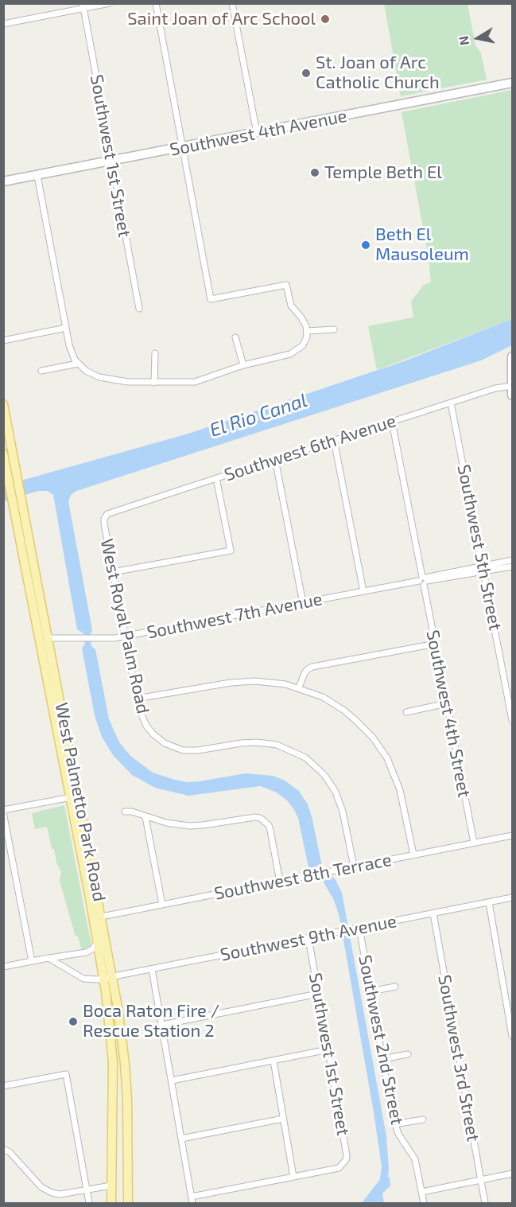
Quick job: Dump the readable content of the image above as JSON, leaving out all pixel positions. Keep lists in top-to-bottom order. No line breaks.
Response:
{"streets":{"main road":["West Palmetto Park Road"],"street":["Southwest 4th Avenue","Southwest 1st Street","Southwest 6th Avenue","Southwest 5th Street","Southwest 7th Avenue","West Royal Palm Road","Southwest 4th Street","Southwest 8th Terrace","Southwest 9th Avenue","Southwest 2nd Street","Southwest 3rd Street"]},"crossings":[["Southwest 4th Avenue","Southwest 1st Street"],["Southwest 1st Street","Southwest 9th Avenue"],["Southwest 6th Avenue","Southwest 5th Street"],["Southwest 6th Avenue","West Royal Palm Road"],["Southwest 6th Avenue","Southwest 4th Street"],["Southwest 5th Street","Southwest 7th Avenue"],["Southwest 7th Avenue","West Royal Palm Road"],["Southwest 7th Avenue","Southwest 4th Street"],["Southwest 7th Avenue","West Palmetto Park Road"],["West Royal Palm Road","Southwest 8th Terrace"],["Southwest 4th Street","Southwest 8th Terrace"],["West Palmetto Park Road","Southwest 8th Terrace"],["West Palmetto Park Road","Southwest 9th Avenue"],["Southwest 9th Avenue","Southwest 2nd Street"],["Southwest 9th Avenue","Southwest 3rd Street"]],"water":["El Rio Canal"],"places":["Saint Joan of Arc School","St. Joan of Arc Catholic Church","Temple Beth El","Beth El Mausoleum","Boca Raton Fire / Rescue Station 2"],"north":"left"}
